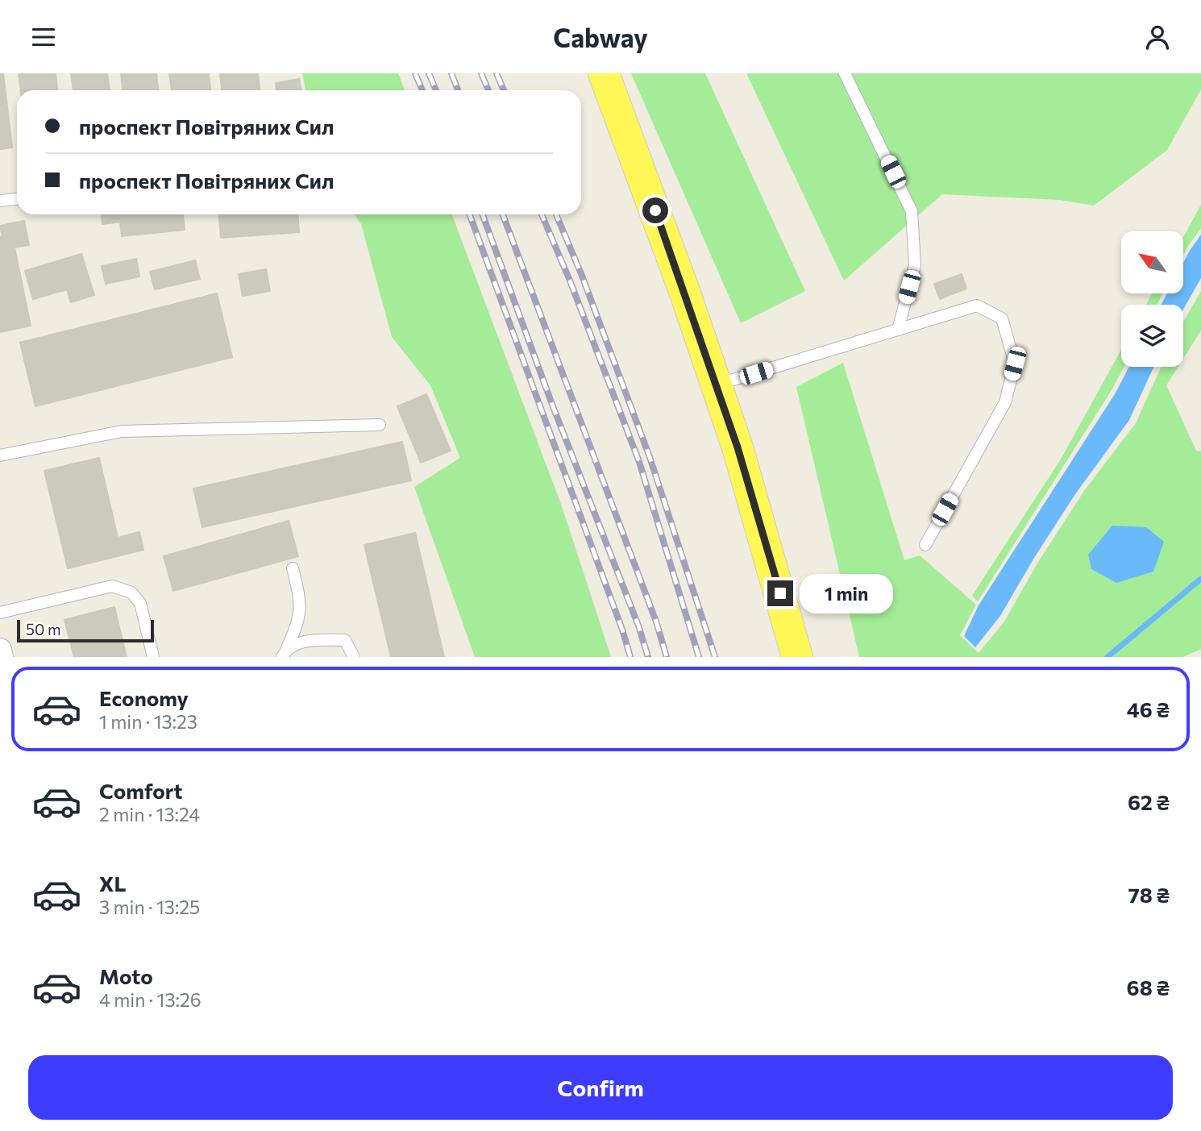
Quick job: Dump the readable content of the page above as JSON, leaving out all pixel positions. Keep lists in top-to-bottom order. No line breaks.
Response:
{"scale_bar":"50 m","north":"top left","page":{"header":"Cabway","banner":["проспект Повітряних Сил","проспект Повітряних Сил"],"bubble":"1 min","scale":"50 m","list":[{"name":"Economy","note":"1 min · 13:23","value":"46 ₴"},{"name":"Comfort","note":"2 min · 13:24","value":"62 ₴"},{"name":"XL","note":"3 min · 13:25","value":"78 ₴"},{"name":"Moto","note":"4 min · 13:26","value":"68 ₴"}],"buttons":"Confirm"}}
